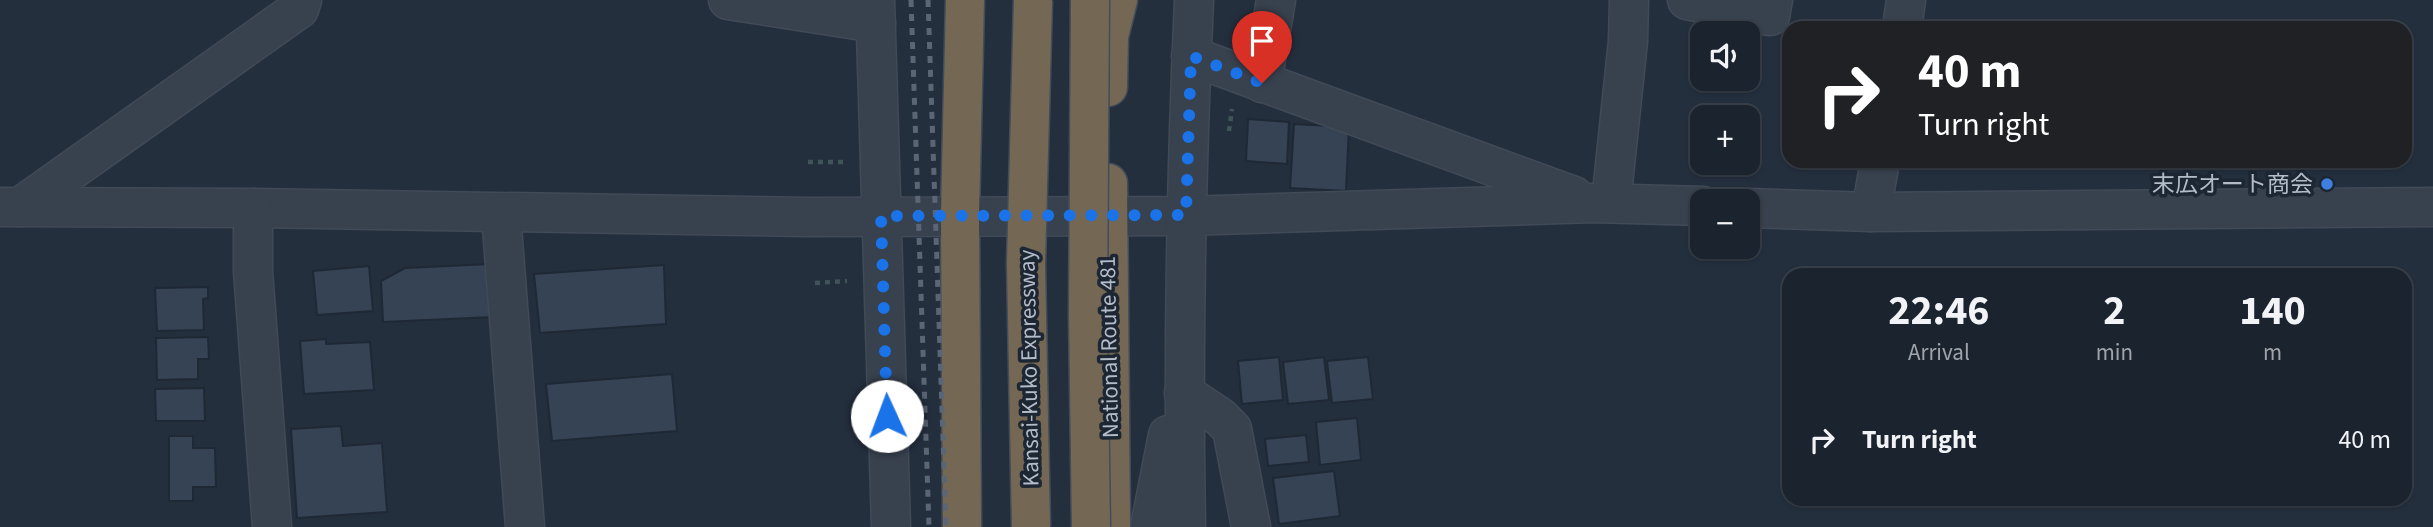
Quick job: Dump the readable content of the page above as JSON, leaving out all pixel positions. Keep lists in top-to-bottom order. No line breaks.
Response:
{"streets":{"highway":["National Route 481","Kansai-Kuko Expressway"]},"places":["末広オート商会"],"page":{"map_buttons":["+","−"],"turn":["40 m","Turn right"],"eta":["22:46","Arrival","2","min","140","m"],"list":[{"name":"Turn right","value":"40 m"}]}}
